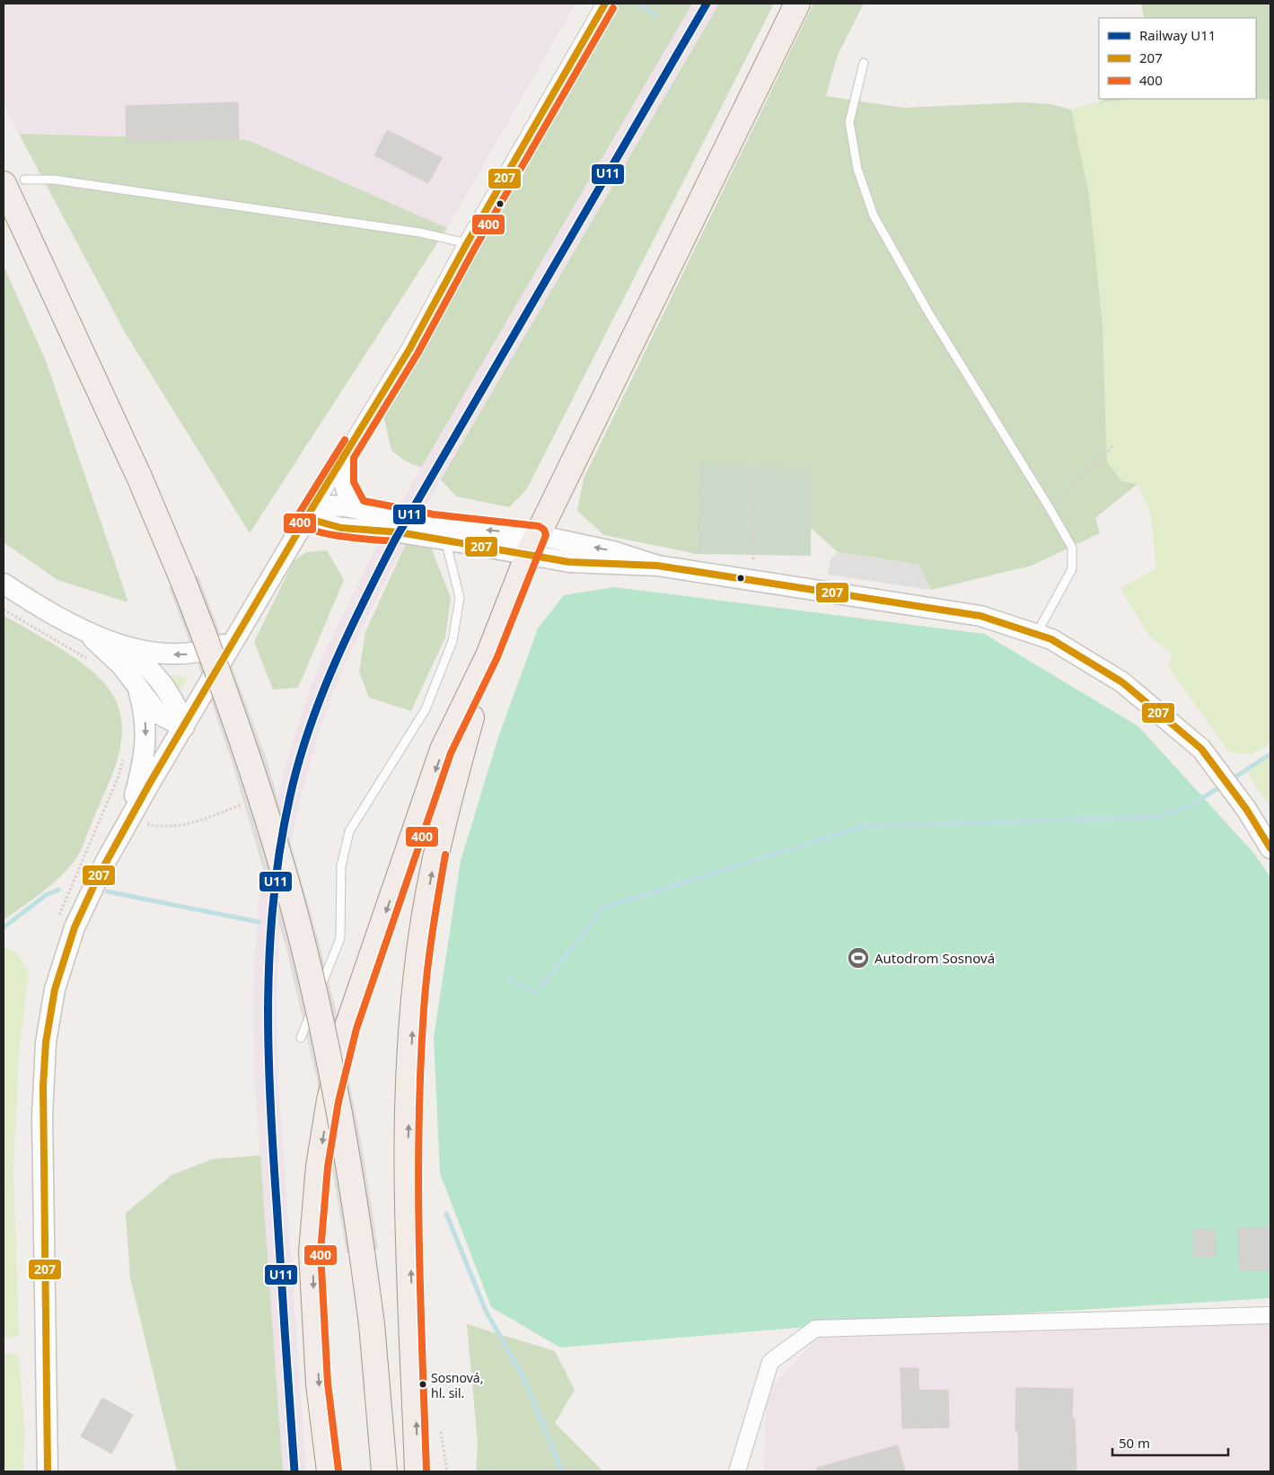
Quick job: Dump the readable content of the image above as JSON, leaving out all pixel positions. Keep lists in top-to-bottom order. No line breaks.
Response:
{"places":{"sports":["Autodrom Sosnová"],"other":["Sosnová, hl. sil."]},"lines":["rail line U11","transit line 207","transit line 400"],"legend":["Railway U11","207","400"],"scale_bar":"50 m"}
